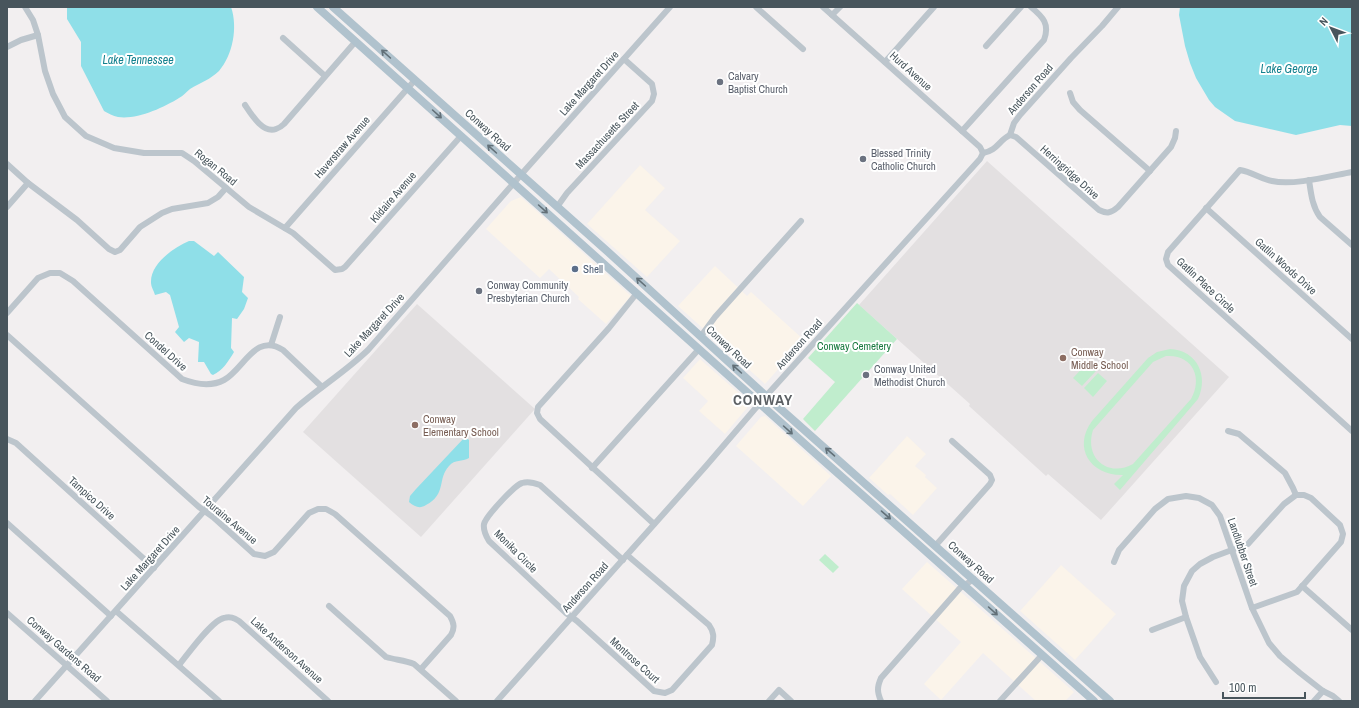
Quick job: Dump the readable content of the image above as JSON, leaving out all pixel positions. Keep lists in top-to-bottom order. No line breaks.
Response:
{"streets":{"main road":["Conway Road"],"street":["Hurd Avenue","Lake Margaret Drive","Anderson Road","Massachusetts Street","Haverstraw Avenue","Rogan Road","Herringridge Drive","Kildaire Avenue","Gatlin Woods Drive","Gatlin Place Circle","Condel Drive","Tampico Drive","Touraine Avenue","Monika Circle","Landlubber Street","Conway Gardens Road","Lake Anderson Avenue","Montrose Court"]},"crossings":[["Hurd Avenue","Anderson Road"],["Lake Margaret Drive","Conway Road"],["Lake Margaret Drive","Massachusetts Street"],["Lake Margaret Drive","Tampico Drive"],["Lake Margaret Drive","Touraine Avenue"],["Lake Margaret Drive","Conway Gardens Road"],["Anderson Road","Conway Road"],["Anderson Road","Herringridge Drive"],["Anderson Road","Monika Circle"],["Anderson Road","Montrose Court"],["Conway Road","Massachusetts Street"],["Conway Road","Haverstraw Avenue"],["Conway Road","Kildaire Avenue"],["Haverstraw Avenue","Rogan Road"],["Rogan Road","Kildaire Avenue"],["Gatlin Woods Drive","Gatlin Place Circle"],["Monika Circle","Montrose Court"]],"districts":["CONWAY"],"water":["Lake Tennessee","Lake George"],"parks":["Conway Cemetery"],"places":["Calvary Baptist Church","Blessed Trinity Catholic Church","Shell","Conway Community Presbyterian Church","Conway Middle School","Conway United Methodist Church","Conway Elementary School"],"scale_bar":"100 m","north":"top left"}
